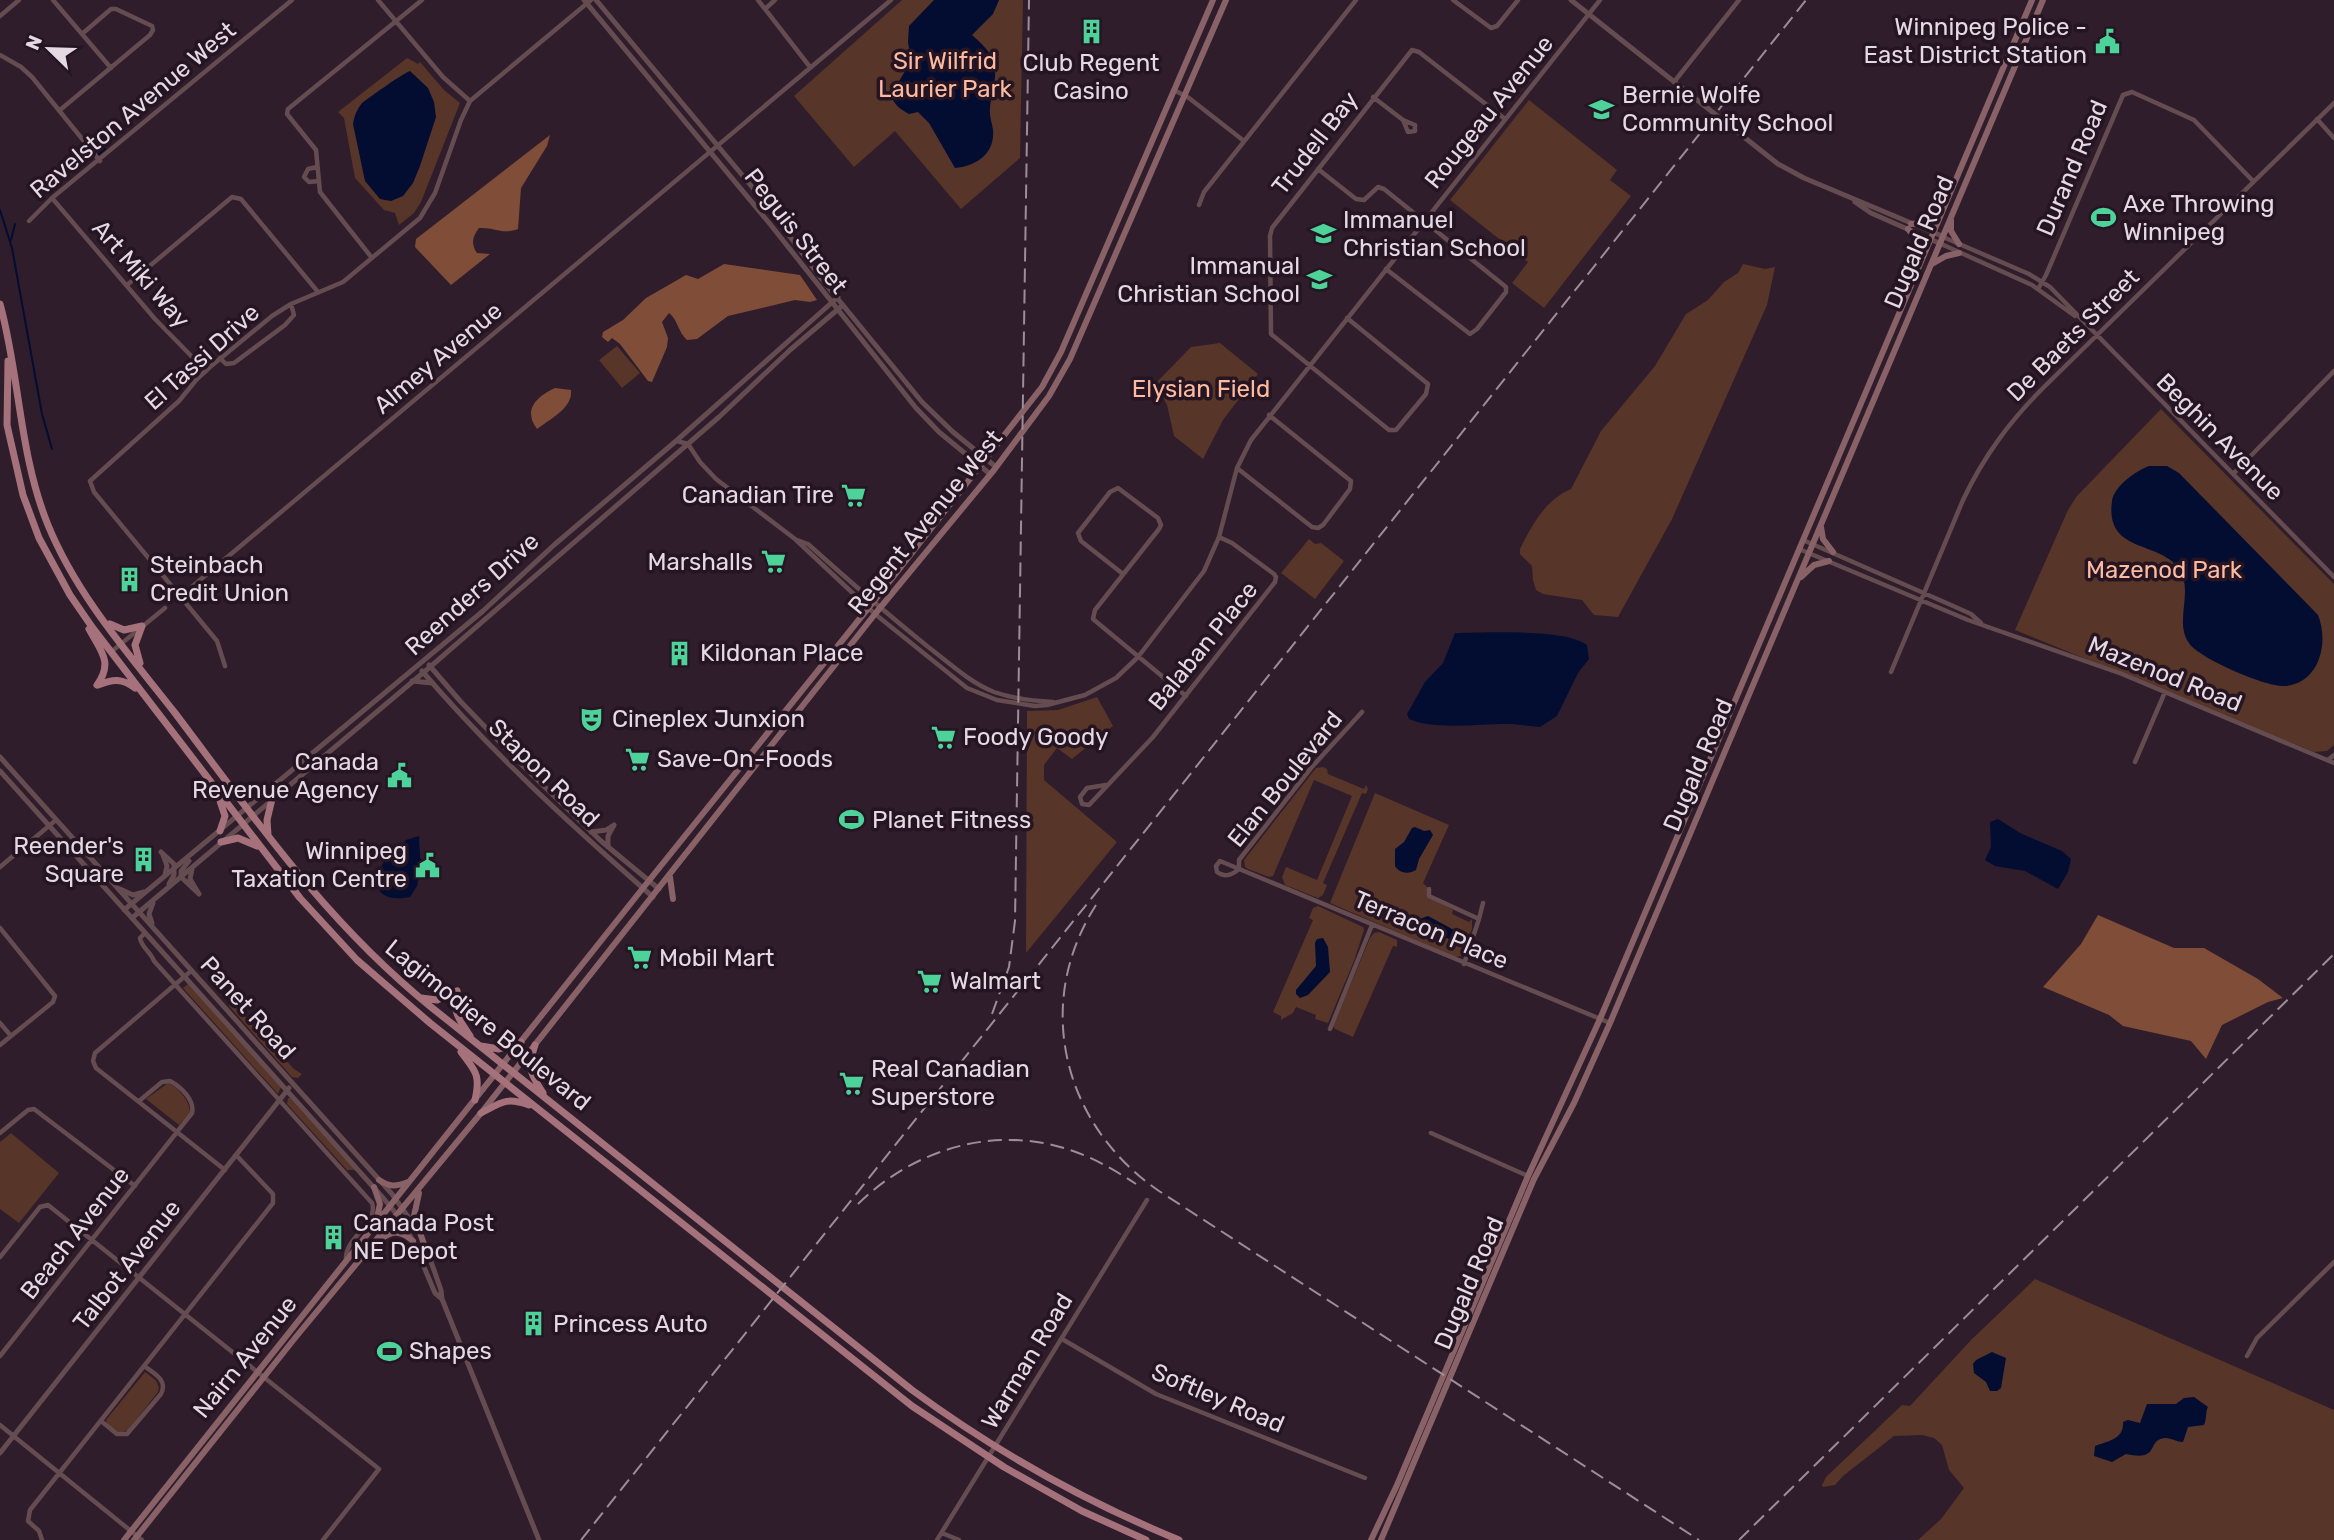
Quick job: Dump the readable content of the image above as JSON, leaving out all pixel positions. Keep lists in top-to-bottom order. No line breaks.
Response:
{"streets":{"main road":["Dugald Road","Regent Avenue West","Lagimodiere Boulevard","Nairn Avenue"],"street":["Ravelston Avenue West","Rougeau Avenue","Trudell Bay","Durand Road","Peguis Street","Art Miki Way","De Baets Street","El Tassi Drive","Almey Avenue","Beghin Avenue","Reenders Drive","Balaban Place","Mazenod Road","Stapon Road","Elan Boulevard","Terracon Place","Panet Road","Beach Avenue","Talbot Avenue","Warman Road","Softley Road"]},"crossings":[["Ravelston Avenue West","Art Miki Way"],["Rougeau Avenue","Trudell Bay"],["Rougeau Avenue","Beghin Avenue"],["Rougeau Avenue","Regent Avenue West"],["Rougeau Avenue","Reenders Drive"],["Rougeau Avenue","Balaban Place"],["Durand Road","De Baets Street"],["Durand Road","Beghin Avenue"],["Peguis Street","El Tassi Drive"],["Peguis Street","Almey Avenue"],["Peguis Street","Regent Avenue West"],["Peguis Street","Reenders Drive"],["Dugald Road","Beghin Avenue"],["Dugald Road","Mazenod Road"],["Dugald Road","Terracon Place"],["Art Miki Way","El Tassi Drive"],["De Baets Street","Beghin Avenue"],["De Baets Street","Mazenod Road"],["El Tassi Drive","Almey Avenue"],["Regent Avenue West","Stapon Road"],["Regent Avenue West","Panet Road"],["Regent Avenue West","Lagimodiere Boulevard"],["Regent Avenue West","Nairn Avenue"],["Reenders Drive","Stapon Road"],["Reenders Drive","Panet Road"],["Reenders Drive","Lagimodiere Boulevard"],["Elan Boulevard","Terracon Place"],["Panet Road","Talbot Avenue"],["Panet Road","Nairn Avenue"],["Lagimodiere Boulevard","Warman Road"],["Warman Road","Softley Road"]],"parks":["Sir Wilfrid Laurier Park","Elysian Field","Mazenod Park"],"places":{"building":["Club Regent Casino","Steinbach Credit Union","Kildonan Place","Reender's Square","Canada Post NE Depot","Princess Auto"],"public building":["Winnipeg Police - East District Station","Canada Revenue Agency","Winnipeg Taxation Centre"],"school or university":["Bernie Wolfe Community School","Immanuel Christian School","Immanual Christian School"],"sports":["Axe Throwing Winnipeg","Planet Fitness","Shapes"],"supermarket":["Canadian Tire","Marshalls","Foody Goody","Save-On-Foods","Mobil Mart","Walmart","Real Canadian Superstore"],"theatre":["Cineplex Junxion"]},"north":"top left"}
